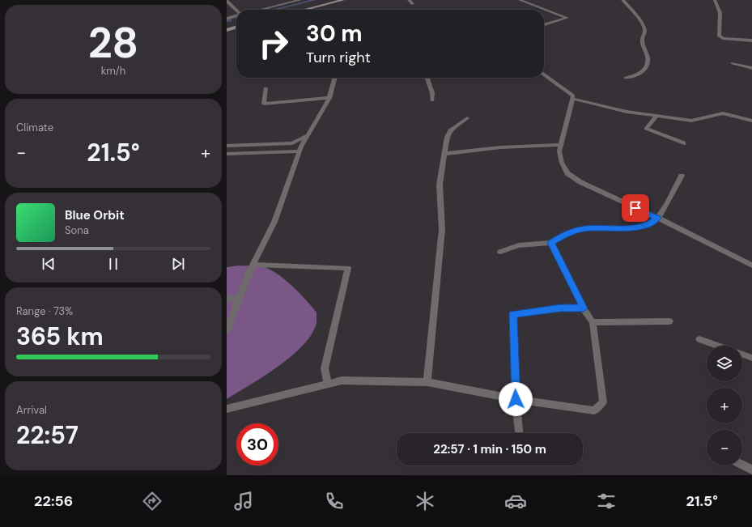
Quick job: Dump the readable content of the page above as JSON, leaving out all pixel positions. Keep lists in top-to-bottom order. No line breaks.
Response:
{"page":{"tile":[["28","km/h"],"Climate",["Range · 73%","365 km"],["Arrival","22:57"]],"turn":["30 m","Turn right"],"heat":["−","21.5°","+"],"song":["Blue Orbit","Sona"],"map_buttons":["+","−"],"limit":"30","trip":"22:57 · 1 min · 150 m","tabs":["22:56","21.5°"]}}
